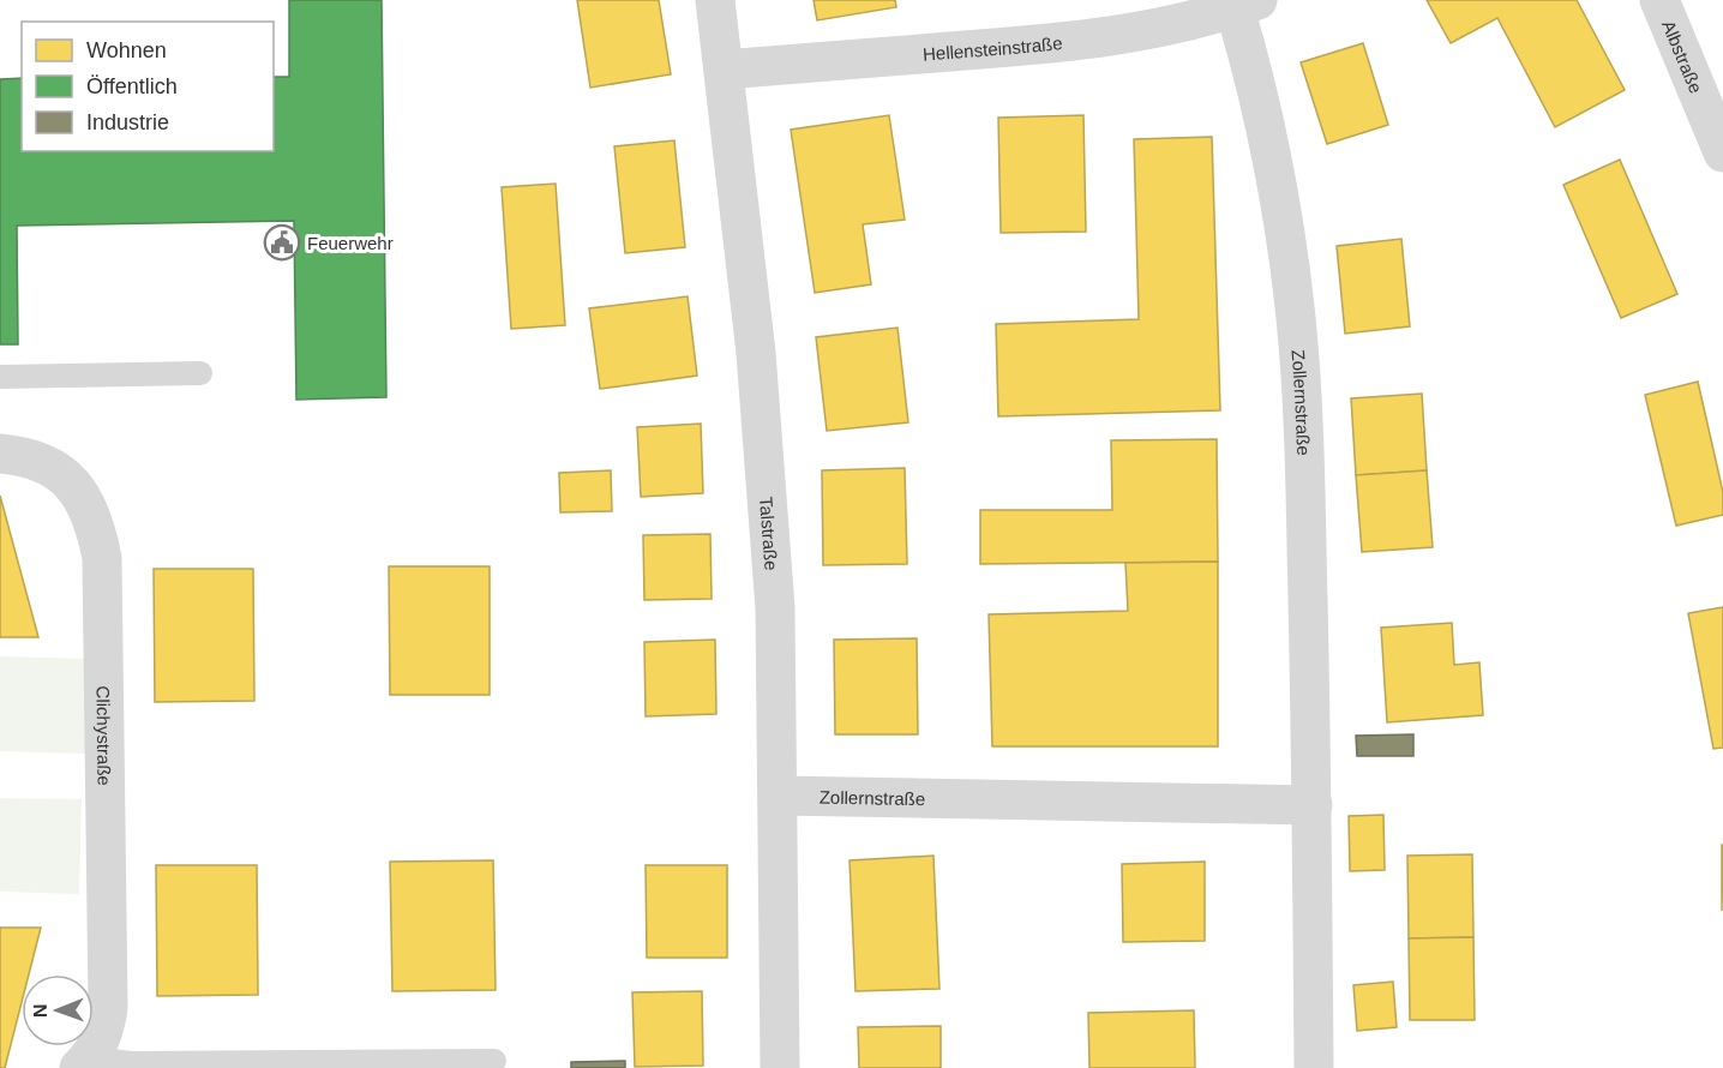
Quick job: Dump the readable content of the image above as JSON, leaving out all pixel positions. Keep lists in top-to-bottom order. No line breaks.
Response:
{"streets":{"street":["Hellensteinstraße","Albstraße","Zollernstraße","Talstraße","Clichystraße"]},"crossings":[["Hellensteinstraße","Zollernstraße"],["Hellensteinstraße","Talstraße"],["Zollernstraße","Talstraße"]],"places":{"public building":["Feuerwehr"]},"legend":["Wohnen","Öffentlich","Industrie"],"north":"left"}
